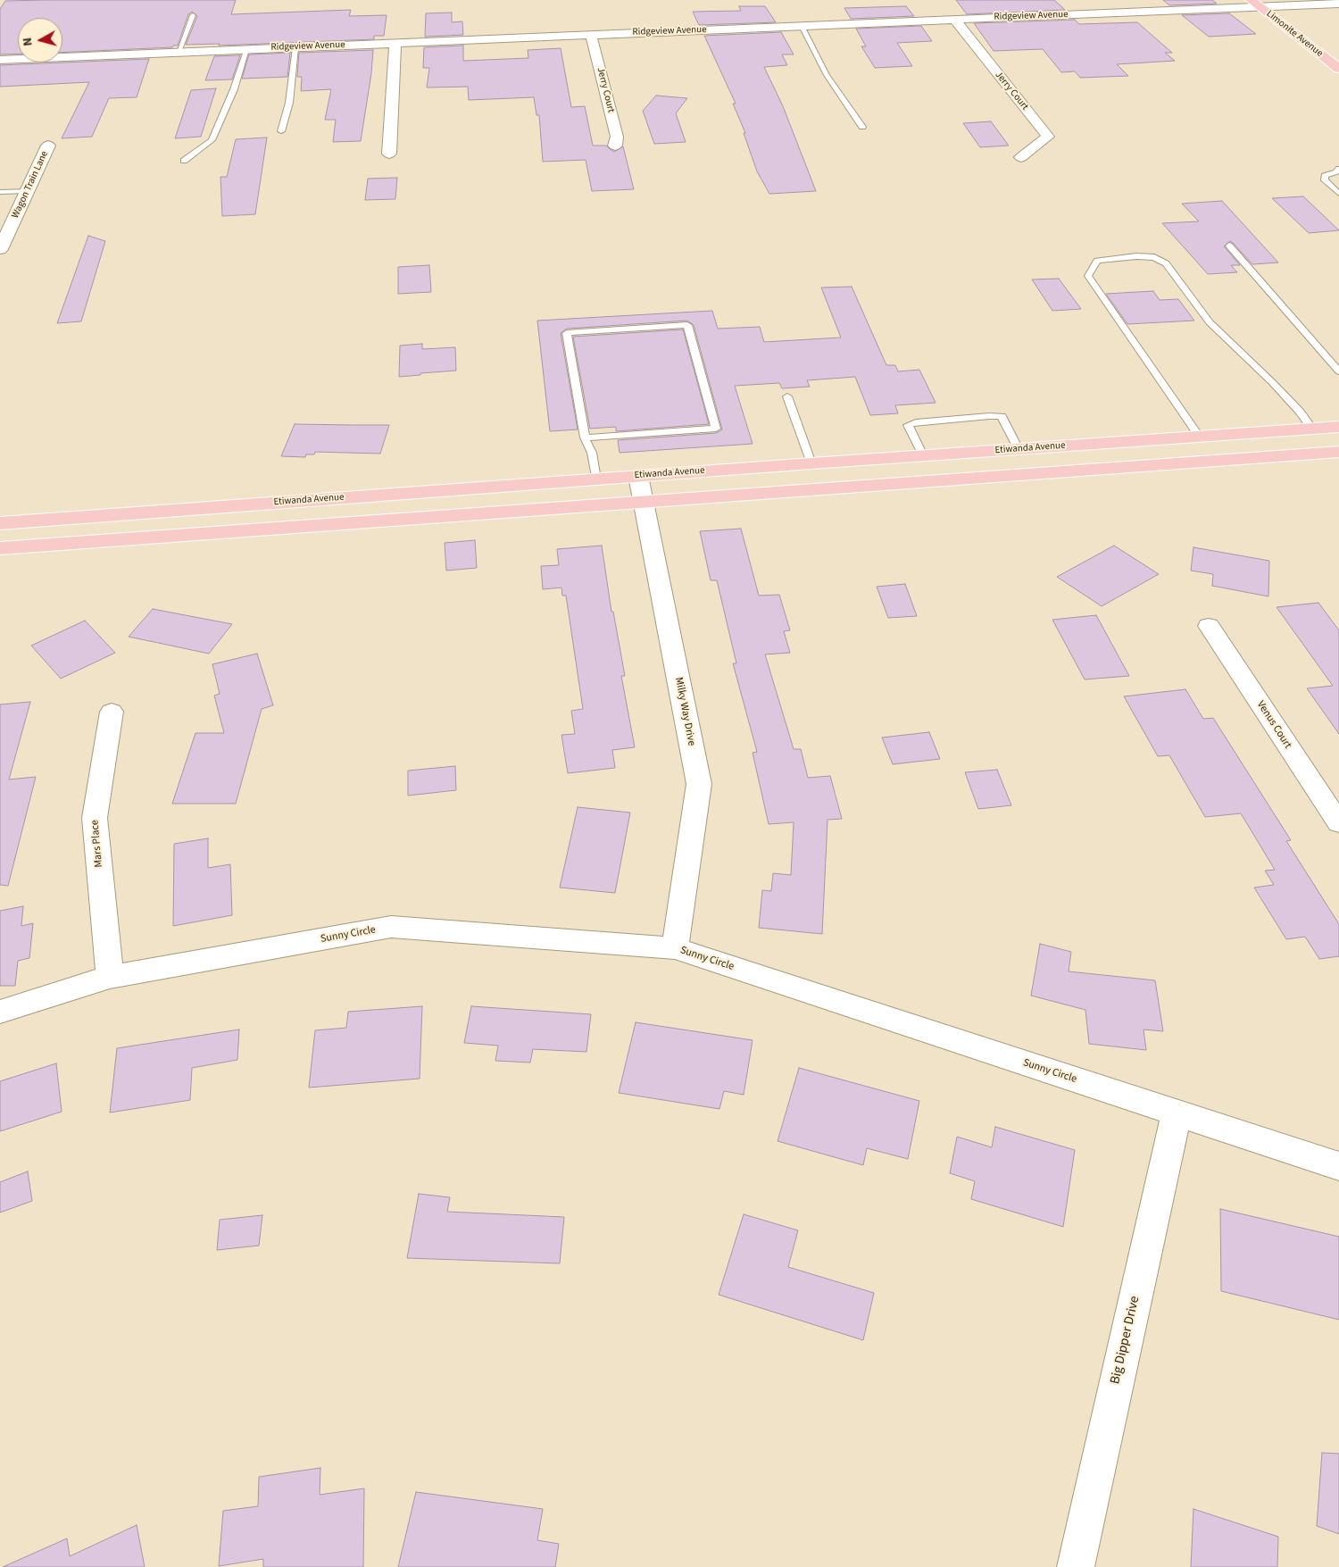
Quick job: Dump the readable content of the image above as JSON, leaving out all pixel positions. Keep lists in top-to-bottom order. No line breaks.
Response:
{"streets":{"main road":["Limonite Avenue","Etiwanda Avenue"],"street":["Ridgeview Avenue","Jerry Court","Wagon Train Lane","Milky Way Drive","Venus Court","Mars Place","Sunny Circle","Big Dipper Drive"]},"crossings":[["Ridgeview Avenue","Limonite Avenue"],["Ridgeview Avenue","Jerry Court"],["Etiwanda Avenue","Milky Way Drive"],["Milky Way Drive","Sunny Circle"],["Mars Place","Sunny Circle"],["Sunny Circle","Big Dipper Drive"]],"north":"left"}
